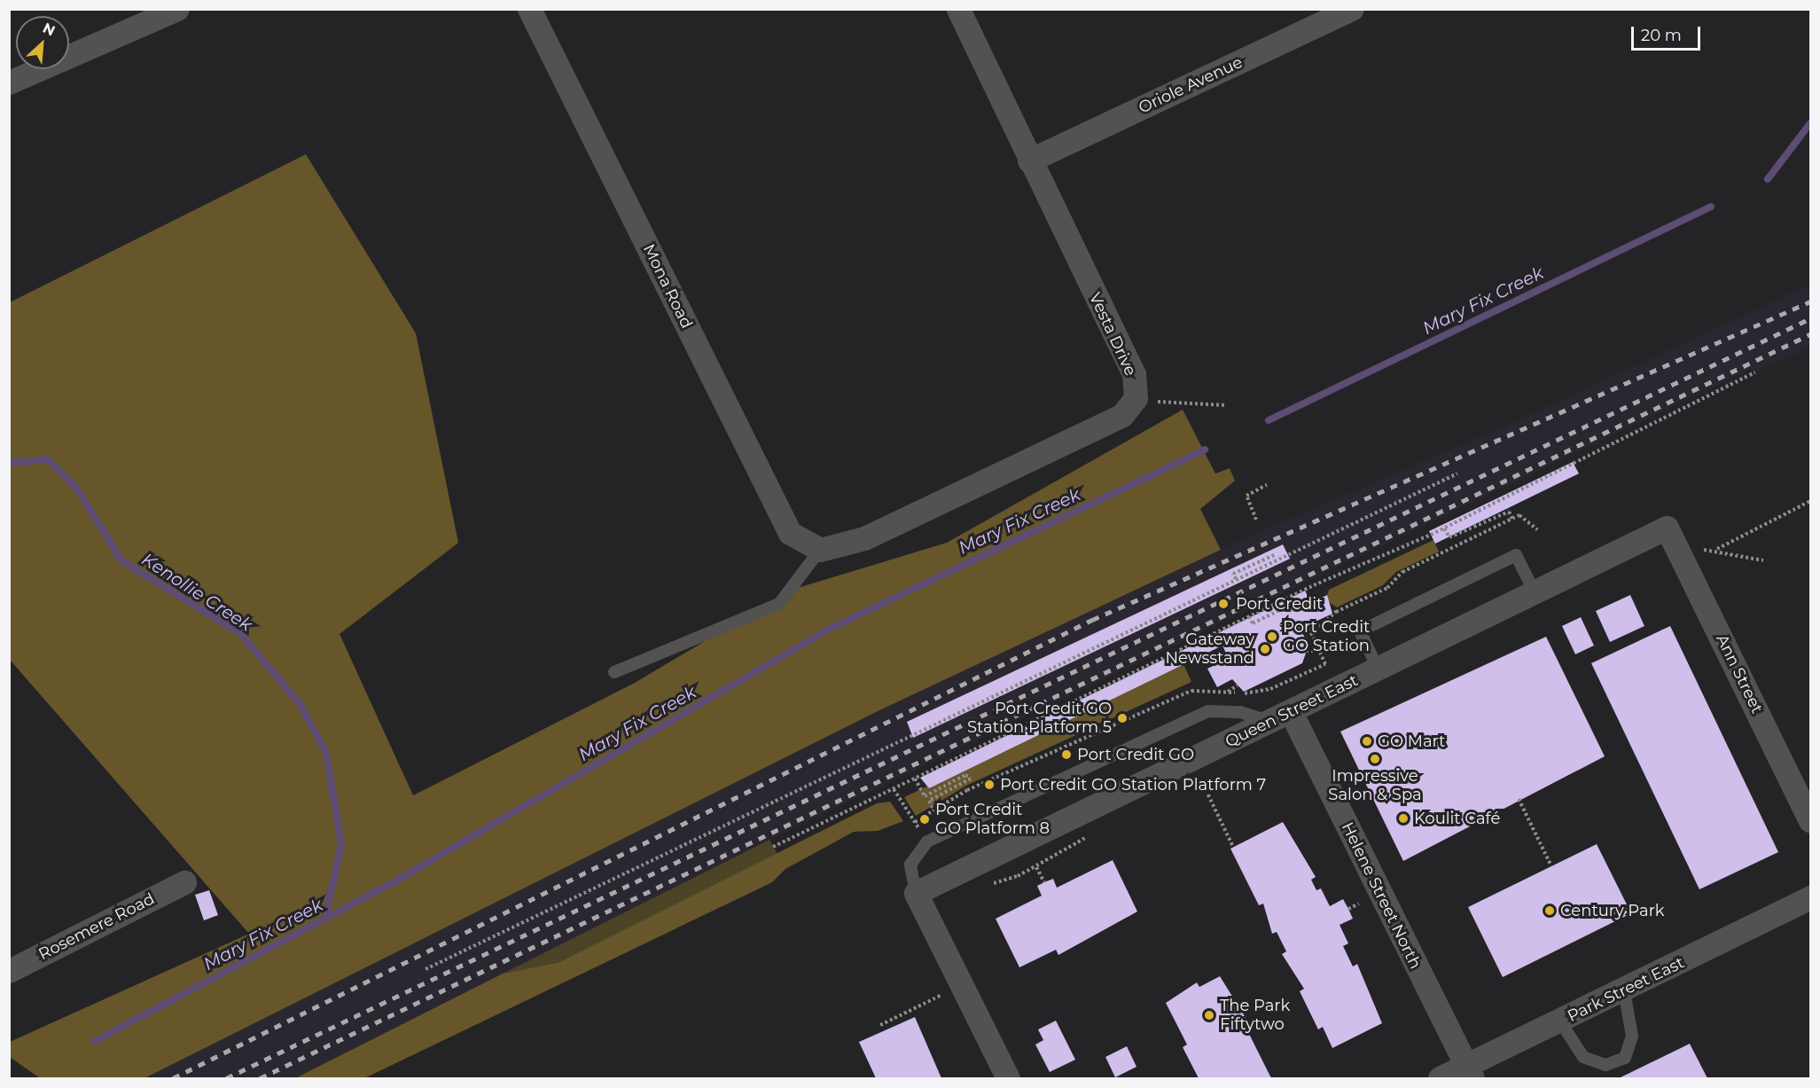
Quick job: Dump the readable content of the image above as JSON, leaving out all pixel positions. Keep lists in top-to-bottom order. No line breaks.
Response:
{"streets":{"street":["Oriole Avenue","Mona Road","Vesta Drive","Ann Street","Queen Street East","Helene Street North","Rosemere Road","Park Street East"]},"crossings":[["Oriole Avenue","Vesta Drive"],["Mona Road","Vesta Drive"],["Ann Street","Queen Street East"],["Queen Street East","Helene Street North"],["Helene Street North","Park Street East"]],"water":["Mary Fix Creek","Kenollie Creek"],"places":["Port Credit","Port Credit GO Station","Gateway Newsstand","Port Credit GO Station Platform 5","GO Mart","Port Credit GO","Impressive Salon & Spa","Port Credit GO Station Platform 7","Koulit Café","Port Credit GO Platform 8","Century Park","The Park Fiftytwo"],"scale_bar":"20 m","north":"top right"}
